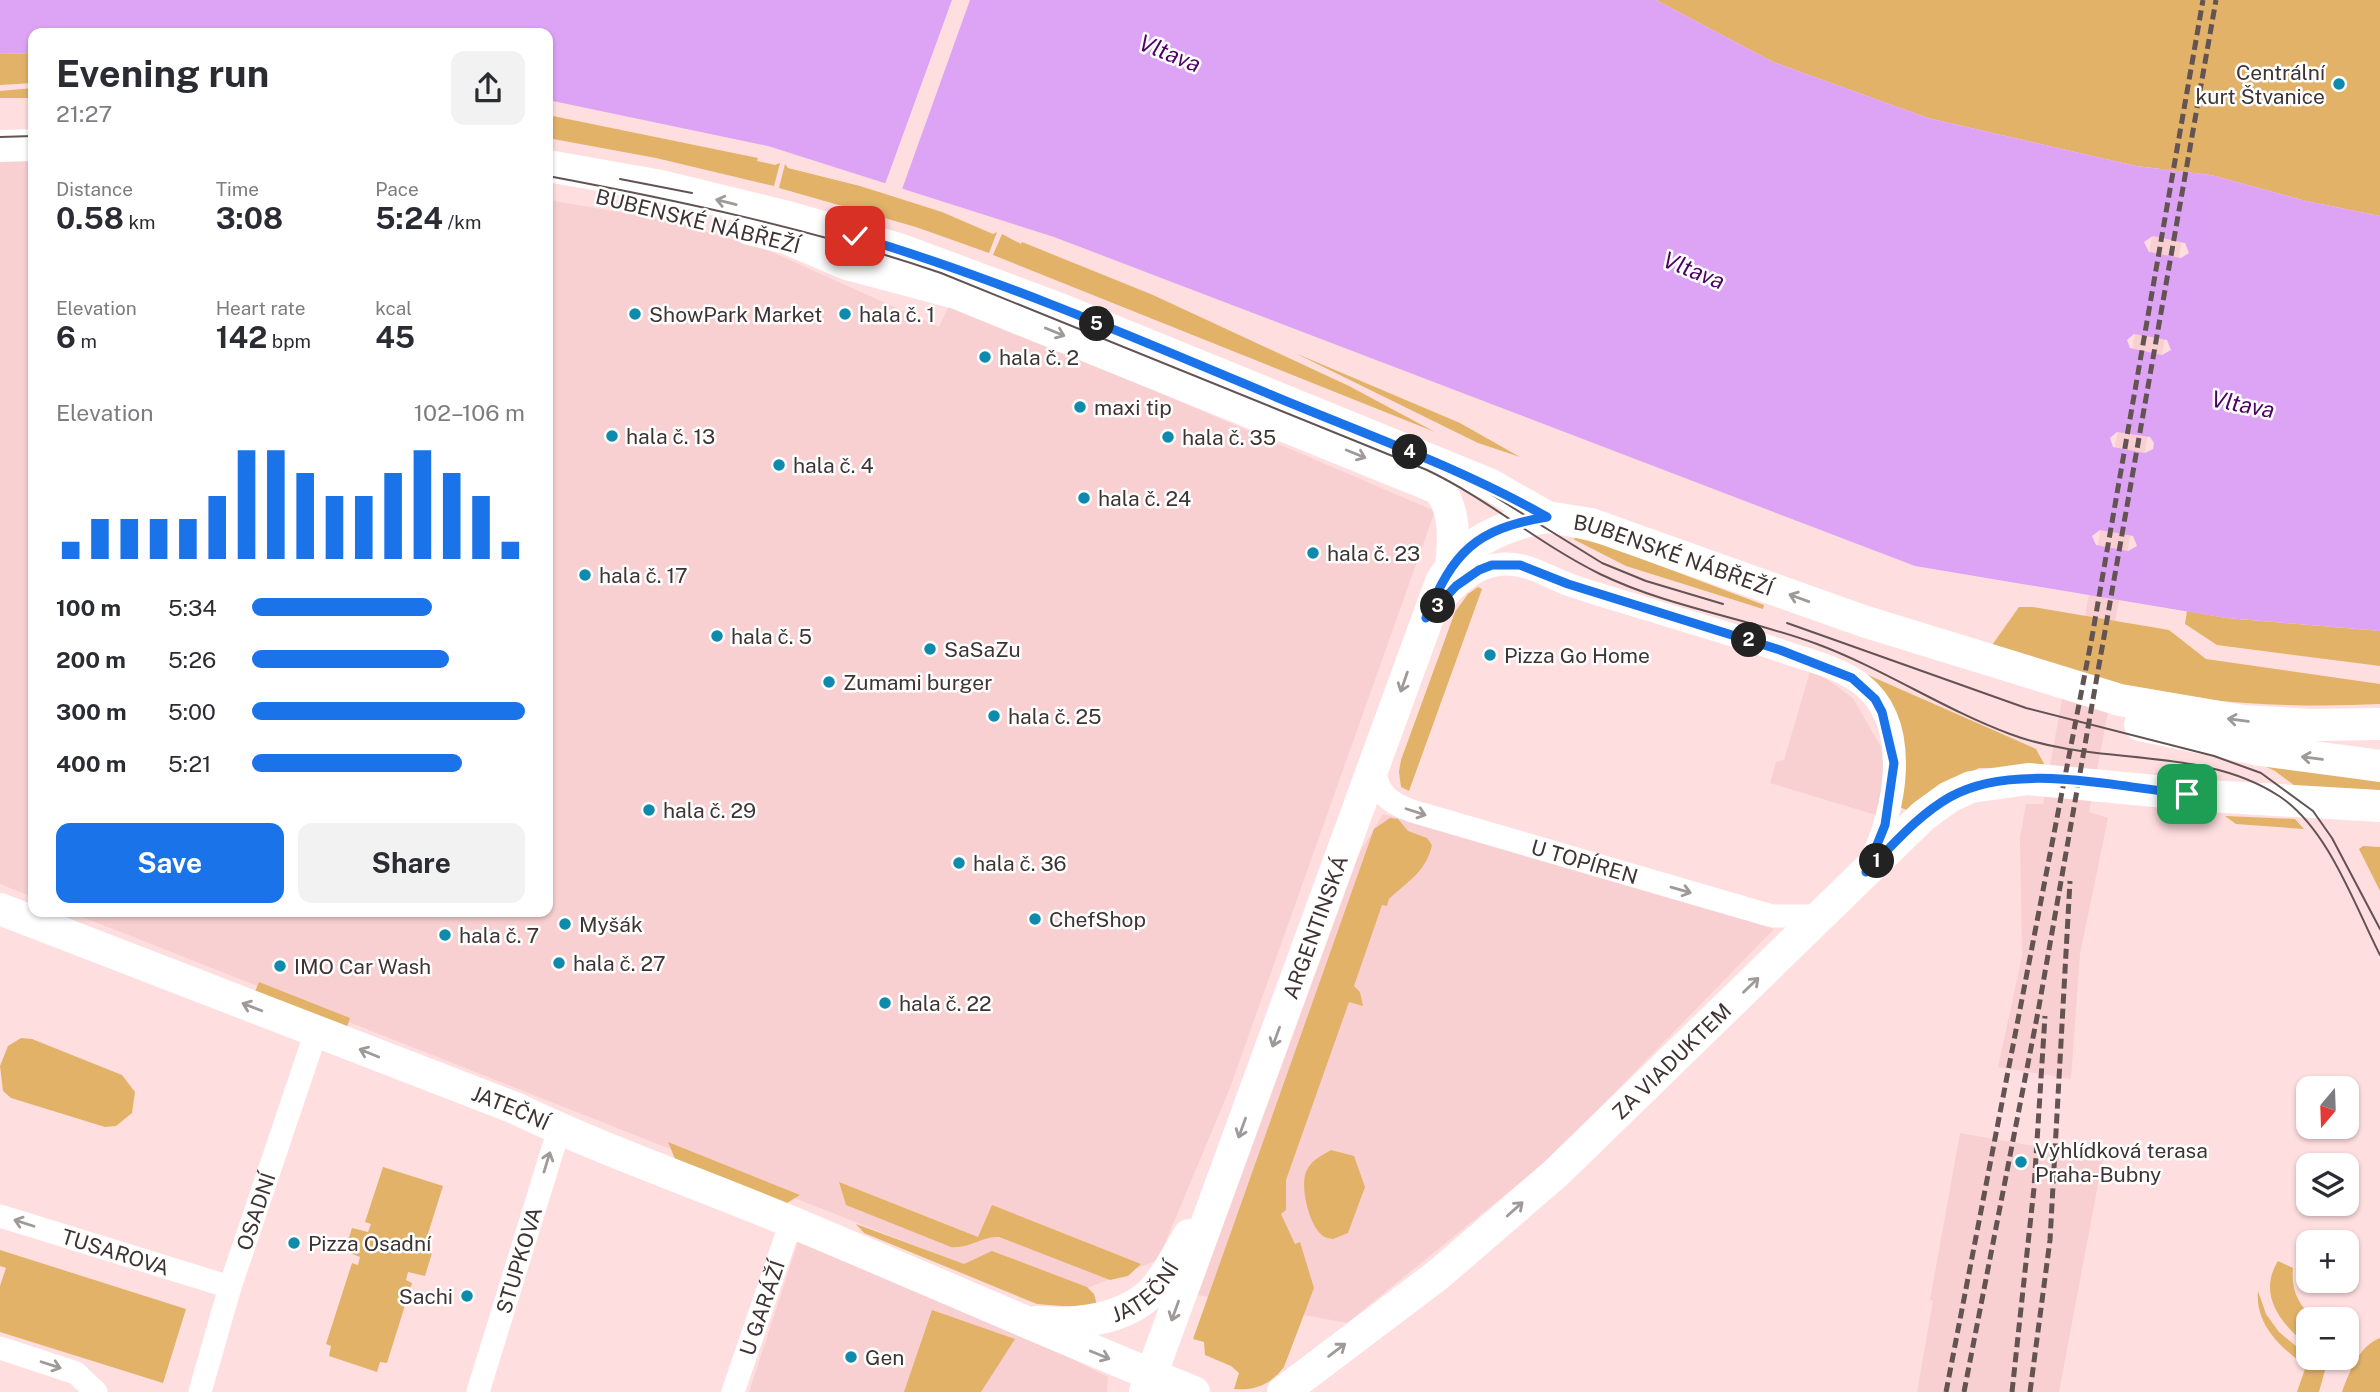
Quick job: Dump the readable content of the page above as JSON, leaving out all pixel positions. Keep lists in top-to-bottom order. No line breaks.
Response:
{"streets":{"street":["BUBENSKÉ NÁBŘEŽÍ","U TOPÍREN","ARGENTINSKÁ","ZA VIADUKTEM","JATEČNÍ","OSADNÍ","TUSAROVA","STUPKOVA","U GARÁŽÍ"]},"crossings":[["BUBENSKÉ NÁBŘEŽÍ","ARGENTINSKÁ"],["U TOPÍREN","ARGENTINSKÁ"],["U TOPÍREN","ZA VIADUKTEM"],["ARGENTINSKÁ","JATEČNÍ"],["JATEČNÍ","OSADNÍ"],["JATEČNÍ","STUPKOVA"],["JATEČNÍ","U GARÁŽÍ"],["OSADNÍ","TUSAROVA"]],"one_way":["U TOPÍREN","ARGENTINSKÁ","ZA VIADUKTEM","STUPKOVA"],"water":["Vltava"],"places":["Centrální kurt Štvanice","ShowPark Market","hala č. 1","hala č. 2","maxi tip","hala č. 13","hala č. 35","hala č. 4","hala č. 24","hala č. 23","hala č. 17","hala č. 5","SaSaZu","Pizza Go Home","Zumami burger","hala č. 25","hala č. 29","hala č. 36","ChefShop","Myšák","hala č. 7","hala č. 27","IMO Car Wash","hala č. 22","Vyhlídková terasa Praha-Bubny","Pizza Osadní","Sachi","Gen"],"north":"bottom","page":{"heading":["Evening run","21:27"],"stats":[["Distance","0.58 km"],["Time","3:08"],["Pace","5:24 /km"],["Elevation","6 m"],["Heart rate","142 bpm"],["kcal","45"]],"pins":["5","4","3","2","1"],"chart":["Elevation","102–106 m"],"list":[{"name":"100 m","note":"5:34"},{"name":"200 m","note":"5:26"},{"name":"300 m","note":"5:00"},{"name":"400 m","note":"5:21"}],"buttons":["Save","Share"],"map_buttons":["+","−"]}}
